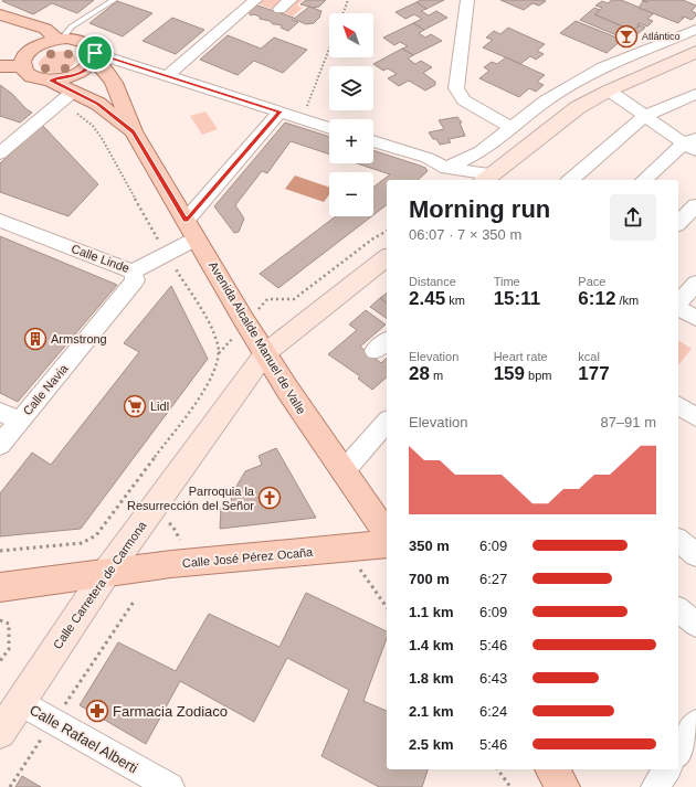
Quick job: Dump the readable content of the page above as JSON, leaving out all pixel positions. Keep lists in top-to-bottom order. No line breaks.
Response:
{"streets":{"main road":["Avenida Alcalde Manuel de Valle","Calle José Pérez Ocaña","Calle Carretera de Carmona"],"street":["Calle Linde","Calle Navia","Calle Rafael Alberti"]},"crossings":[["Calle Linde","Avenida Alcalde Manuel de Valle"],["Calle Linde","Calle Navia"],["Avenida Alcalde Manuel de Valle","Calle Carretera de Carmona"],["Calle José Pérez Ocaña","Calle Carretera de Carmona"],["Calle Carretera de Carmona","Calle Rafael Alberti"]],"places":{"bar":["Atlántico"],"building":["Armstrong"],"supermarket":["Lidl"],"church":["Parroquia la Resurrección del Señor"],"pharmacy":["Farmacia Zodiaco"]},"north":"top left","page":{"map_buttons":["+","−"],"heading":["Morning run","06:07 · 7 × 350 m"],"stats":[["Distance","2.45 km"],["Time","15:11"],["Pace","6:12 /km"],["Elevation","28 m"],["Heart rate","159 bpm"],["kcal","177"]],"chart":["Elevation","87–91 m"],"list":[{"name":"350 m","note":"6:09"},{"name":"700 m","note":"6:27"},{"name":"1.1 km","note":"6:09"},{"name":"1.4 km","note":"5:46"},{"name":"1.8 km","note":"6:43"},{"name":"2.1 km","note":"6:24"},{"name":"2.5 km","note":"5:46"}]}}
